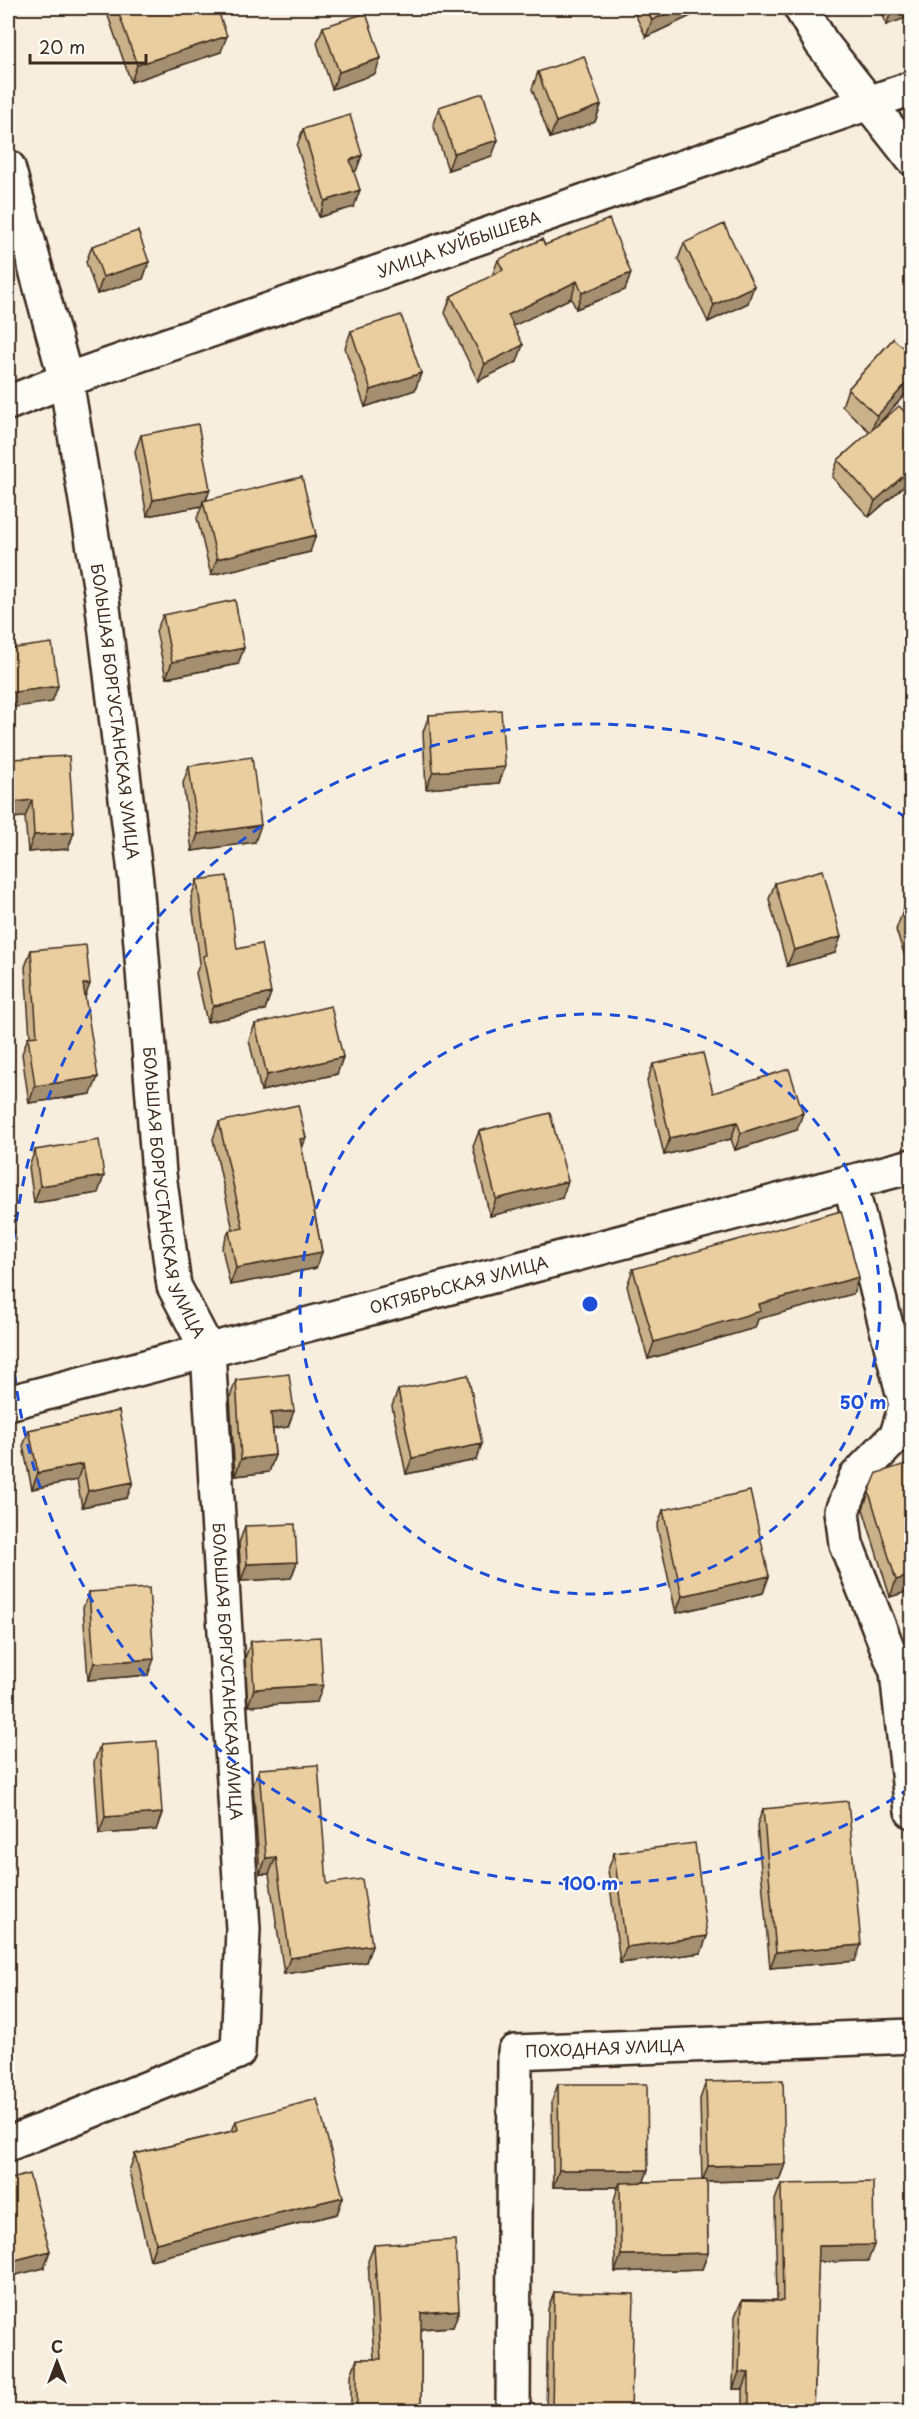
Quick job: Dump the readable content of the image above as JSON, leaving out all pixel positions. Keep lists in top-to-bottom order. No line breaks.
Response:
{"streets":{"street":["УЛИЦА КУЙБЫШЕВА","БОЛЬШАЯ БОРГУСТАНСКАЯ УЛИЦА","ОКТЯБРЬСКАЯ УЛИЦА","ПОХОДНАЯ УЛИЦА"]},"crossings":[["УЛИЦА КУЙБЫШЕВА","БОЛЬШАЯ БОРГУСТАНСКАЯ УЛИЦА"],["БОЛЬШАЯ БОРГУСТАНСКАЯ УЛИЦА","ОКТЯБРЬСКАЯ УЛИЦА"]],"scale_bar":"20 m","north":"top","rings":["50 m","100 m"]}
